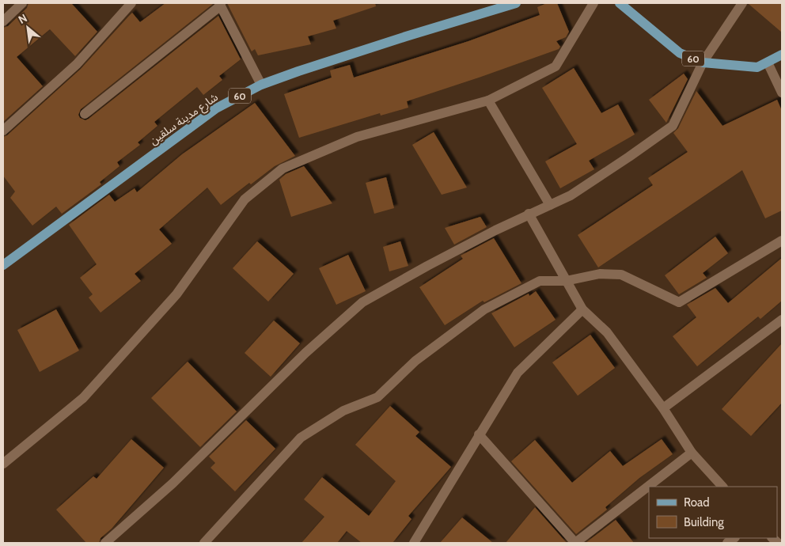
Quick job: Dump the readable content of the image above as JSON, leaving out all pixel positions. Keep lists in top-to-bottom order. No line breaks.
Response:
{"streets":{"main road":["60","شارع مدينة سلقين"]},"legend":["Road","Building"],"north":"top left"}
